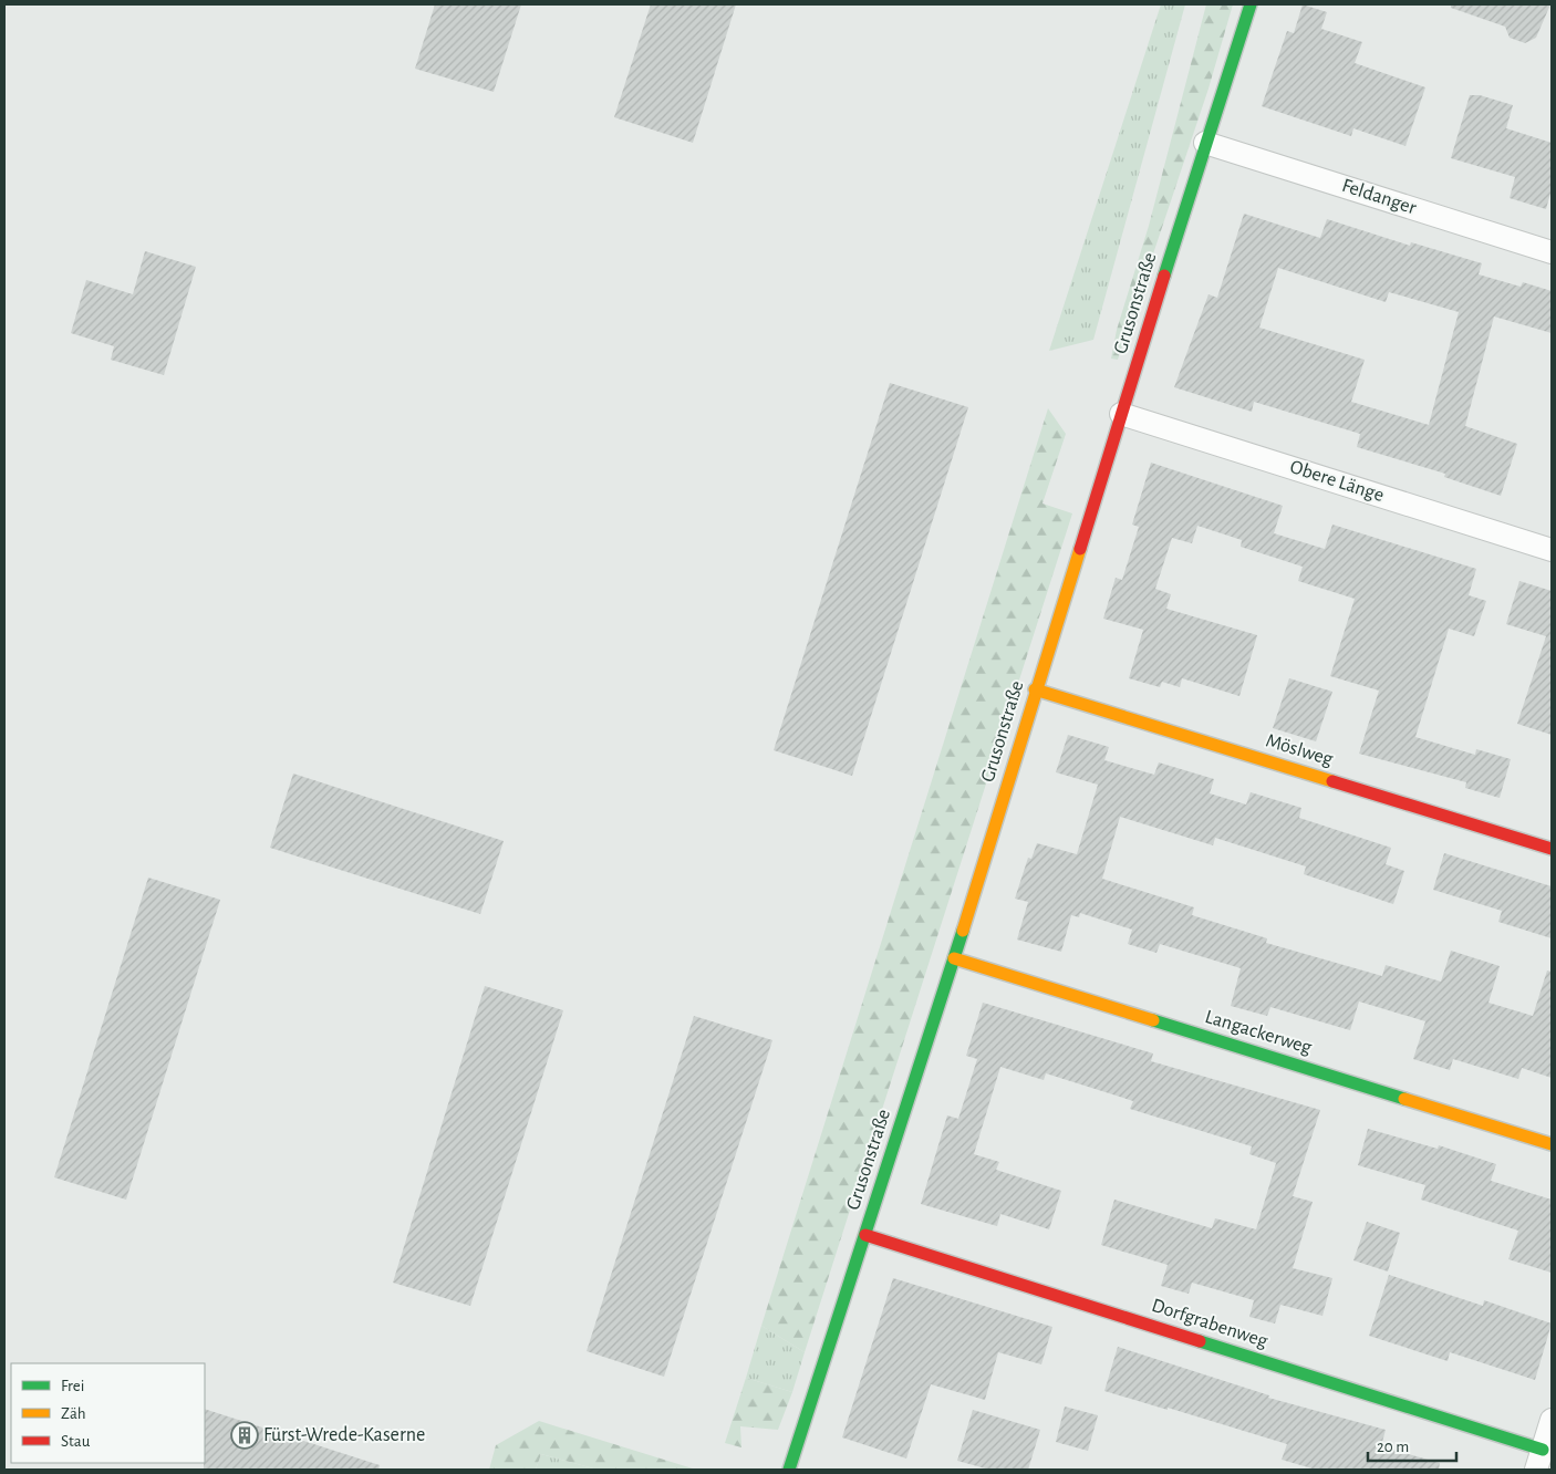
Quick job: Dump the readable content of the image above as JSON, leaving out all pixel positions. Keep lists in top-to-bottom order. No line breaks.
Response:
{"streets":{"street":["Feldanger","Grusonstraße","Obere Länge","Möslweg","Langackerweg","Dorfgrabenweg"]},"crossings":[["Feldanger","Grusonstraße"],["Grusonstraße","Obere Länge"],["Grusonstraße","Möslweg"],["Grusonstraße","Langackerweg"],["Grusonstraße","Dorfgrabenweg"]],"places":{"building":["Fürst-Wrede-Kaserne"]},"legend":["Frei","Zäh","Stau"],"scale_bar":"20 m"}
